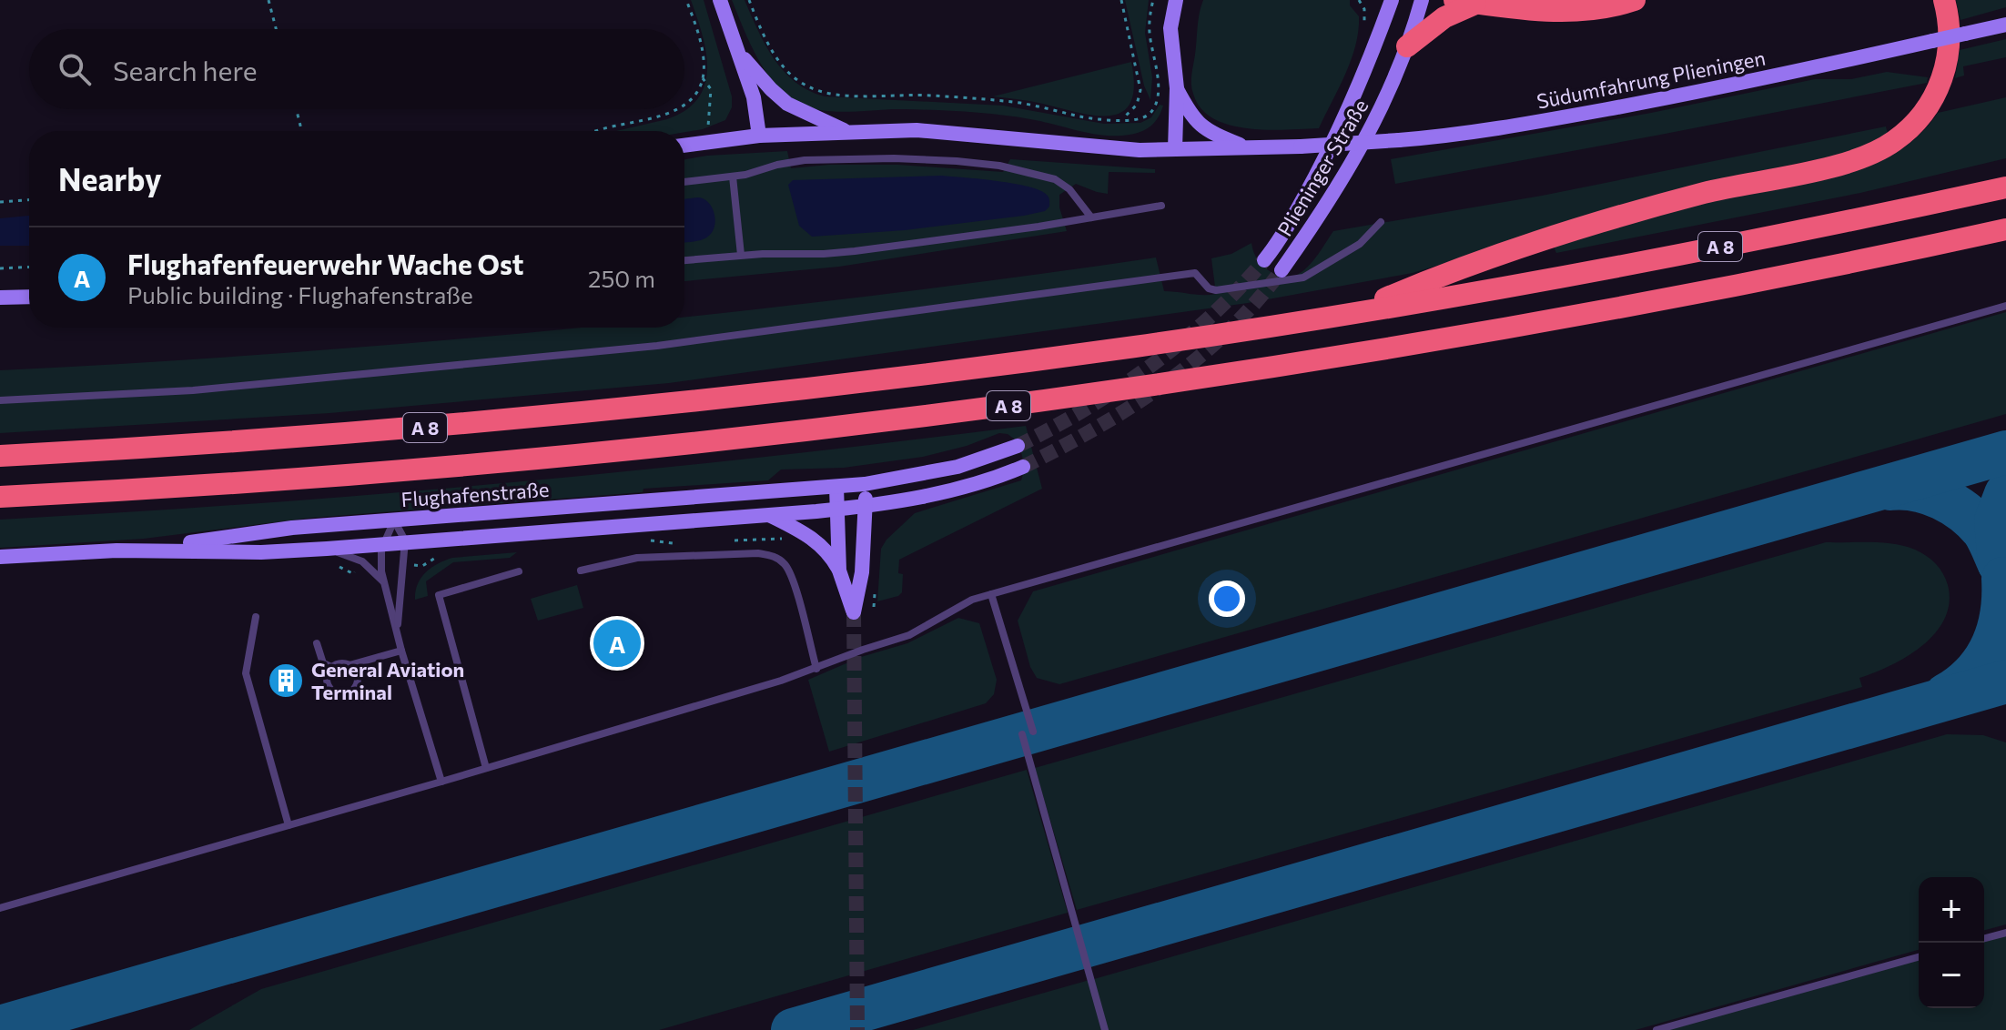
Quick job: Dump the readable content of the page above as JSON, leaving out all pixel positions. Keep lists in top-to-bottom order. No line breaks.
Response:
{"streets":{"highway":["A 8"],"main road":["Südumfahrung Plieningen","Plieninger Straße","Flughafenstraße"]},"places":{"building":["General Aviation Terminal"]},"page":{"search":"Search here","heading":"Nearby","list":[{"mark":"A","name":"Flughafenfeuerwehr Wache Ost","note":"Public building · Flughafenstraße","value":"250 m"}],"pins":"A","map_buttons":["+","−"]}}
